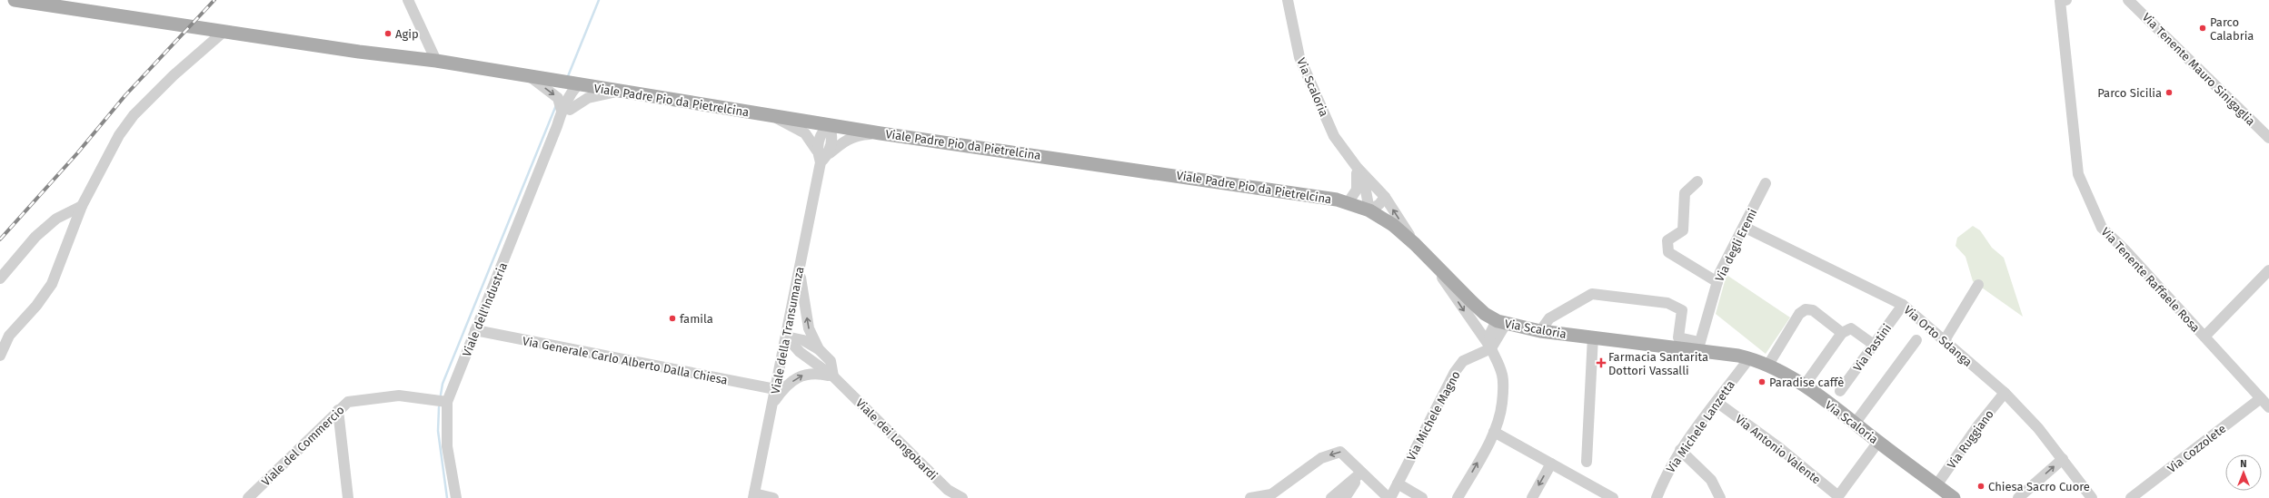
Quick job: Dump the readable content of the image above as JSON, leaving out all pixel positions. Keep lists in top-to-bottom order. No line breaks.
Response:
{"streets":{"main road":["Via Scaloria","Viale Padre Pio da Pietrelcina"],"street":["Via Tenente Mauro Sinigaglia","Via degli Eremi","Via Tenente Raffaele Rosa","Viale dell'Industria","Viale della Transumanza","Via Orto Sdanga","Via Pastini","Via Generale Carlo Alberto Dalla Chiesa","Via Michele Magno","Via Michele Lanzetta","Viale dei Longobardi","Via Ruggiano","Viale del Commercio","Via Cozzolete","Via Antonio Valente"]},"crossings":[["Via Scaloria","Viale Padre Pio da Pietrelcina"],["Via Scaloria","Via degli Eremi"],["Via Scaloria","Via Michele Magno"],["Via Scaloria","Via Michele Lanzetta"],["Via Scaloria","Via Ruggiano"],["Via Scaloria","Via Antonio Valente"],["Viale Padre Pio da Pietrelcina","Viale dell'Industria"],["Via degli Eremi","Via Orto Sdanga"],["Via Tenente Raffaele Rosa","Via Cozzolete"],["Viale dell'Industria","Via Generale Carlo Alberto Dalla Chiesa"],["Viale dell'Industria","Viale del Commercio"],["Viale della Transumanza","Via Generale Carlo Alberto Dalla Chiesa"],["Viale della Transumanza","Viale dei Longobardi"],["Via Orto Sdanga","Via Pastini"],["Via Orto Sdanga","Via Ruggiano"],["Via Michele Lanzetta","Via Antonio Valente"]],"places":{"other":["Parco Calabria","Agip","Parco Sicilia","famila","Paradise caffè","Chiesa Sacro Cuore"],"health":["Farmacia Santarita Dottori Vassalli"]},"north":"top"}
